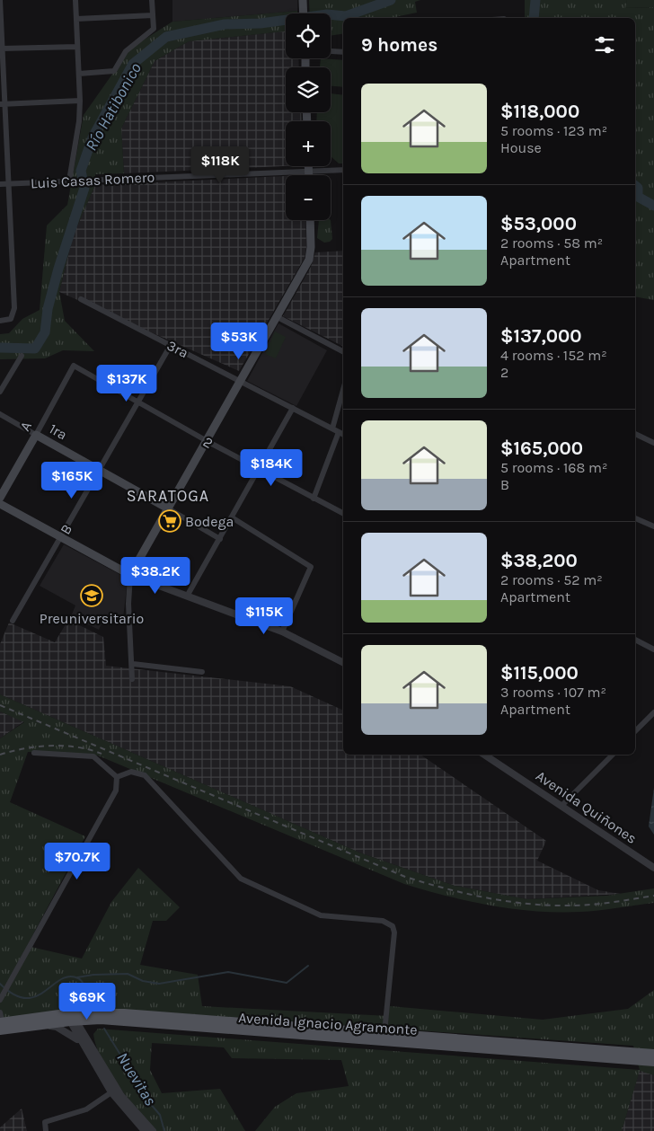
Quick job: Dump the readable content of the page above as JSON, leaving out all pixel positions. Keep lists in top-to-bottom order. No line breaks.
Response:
{"streets":{"main road":["A","1ra","Avenida Ignacio Agramonte"],"street":["Luis Casas Romero","3ra","2","B","Avenida Quiñones"]},"crossings":[["3ra","B"],["A","1ra"],["A","2"],["1ra","B"],["2","B"]],"districts":["SARATOGA"],"water":["Río Hatibonico","Nuevitas"],"places":{"supermarket":["Bodega"],"school or university":["Preuniversitario"]},"page":{"map_buttons":["+","−"],"heading":"9 homes","list":[{"name":"$118,000","note":"5 rooms · 123 m² · House"},{"name":"$53,000","note":"2 rooms · 58 m² · Apartment"},{"name":"$137,000","note":"4 rooms · 152 m² · 2"},{"name":"$165,000","note":"5 rooms · 168 m² · B"},{"name":"$38,200","note":"2 rooms · 52 m² · Apartment"},{"name":"$115,000","note":"3 rooms · 107 m² · Apartment"}],"price":["$118K","$53K","$137K","$184K","$165K","$38.2K","$115K","$70.7K","$69K"]}}
